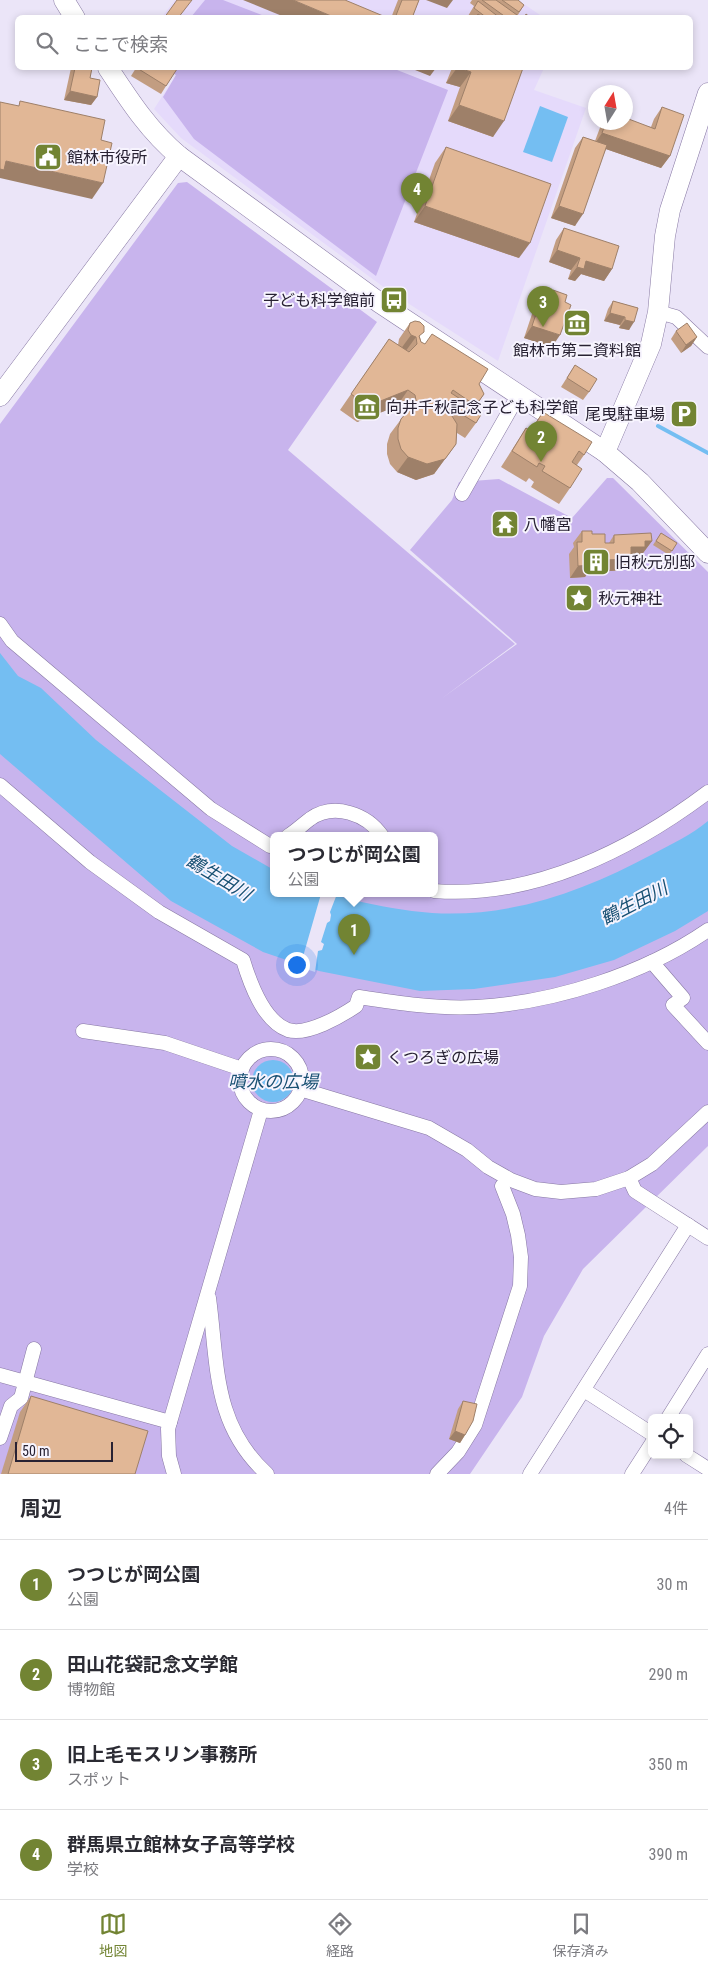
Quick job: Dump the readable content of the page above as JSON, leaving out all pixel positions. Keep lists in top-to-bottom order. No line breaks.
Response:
{"water":["鶴生田川","噴水の広場"],"places":{"public building":["館林市役所"],"bus stop":["子ども科学館前"],"museum":["館林市第二資料館","向井千秋記念子ども科学館"],"parking":["尾曳駐車場"],"temple":["八幡宮"],"building":["旧秋元別邸"],"place":["秋元神社","くつろぎの広場"]},"scale_bar":"50 m","north":"top","page":{"search":"ここで検索","pins":["4","3","2","1"],"popup":["つつじが岡公園","公園"],"scale":"50 m","heading":["周辺","4件"],"list":[{"mark":"1","name":"つつじが岡公園","note":"公園","value":"30 m"},{"mark":"2","name":"田山花袋記念文学館","note":"博物館","value":"290 m"},{"mark":"3","name":"旧上毛モスリン事務所","note":"スポット","value":"350 m"},{"mark":"4","name":"群馬県立館林女子高等学校","note":"学校","value":"390 m"}],"nav":["地図","経路","保存済み"]}}
